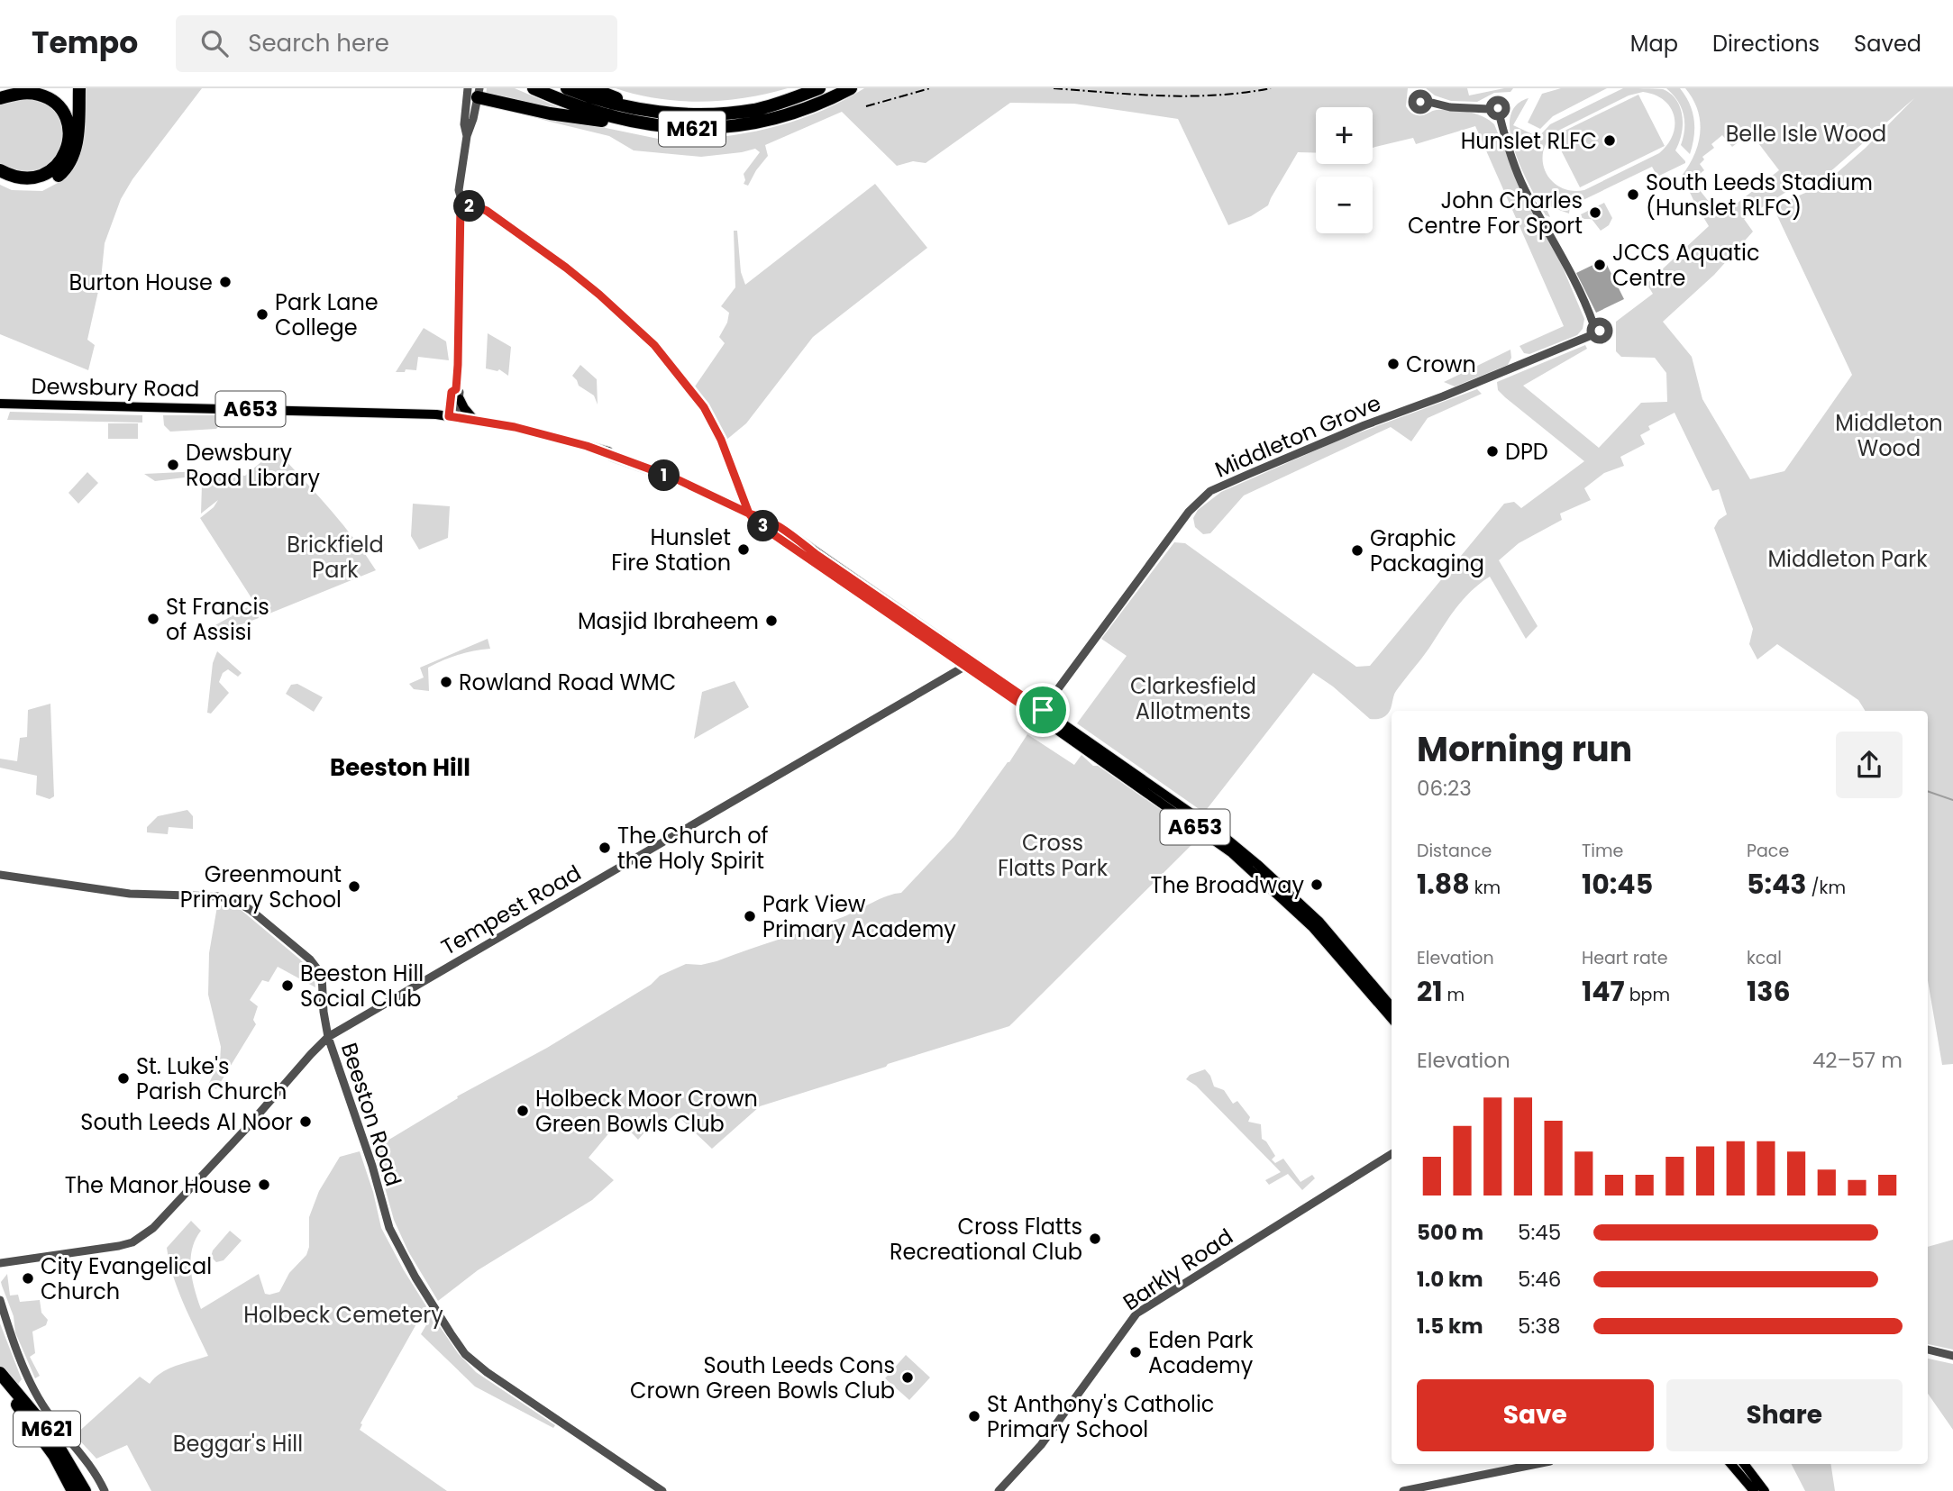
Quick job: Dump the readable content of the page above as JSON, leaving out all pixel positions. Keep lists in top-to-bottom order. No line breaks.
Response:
{"streets":{"highway":["M621"],"main road":["Dewsbury Road","A653"],"street":["Middleton Grove","Tempest Road","Beeston Road","Barkly Road"]},"crossings":[["Dewsbury Road","Middleton Grove"],["Dewsbury Road","Tempest Road"],["Tempest Road","Beeston Road"]],"districts":["Beeston Hill"],"parks":["Belle Isle Wood","Middleton Wood","Brickfield Park","Middleton Park","Clarkesfield Allotments","Cross Flatts Park","Holbeck Cemetery","Beggar's Hill"],"places":["Hunslet RLFC","South Leeds Stadium (Hunslet RLFC)","John Charles Centre For Sport","JCCS Aquatic Centre","Burton House","Park Lane College","Crown","DPD","Dewsbury Road Library","Hunslet Fire Station","Graphic Packaging","St Francis of Assisi","Masjid Ibraheem","Rowland Road WMC","The Church of the Holy Spirit","The Broadway","Greenmount Primary School","Park View Primary Academy","Beeston Hill Social Club","St. Luke's Parish Church","Holbeck Moor Crown Green Bowls Club","South Leeds Al Noor","The Manor House","Cross Flatts Recreational Club","City Evangelical Church","Eden Park Academy","South Leeds Cons Crown Green Bowls Club","St Anthony's Catholic Primary School"],"page":{"header":"Tempo","search":"Search here","nav":["Map","Directions","Saved"],"map_buttons":["+","−"],"pins":["2","1","3"],"heading":["Morning run","06:23"],"stats":[["Distance","1.88 km"],["Time","10:45"],["Pace","5:43 /km"],["Elevation","21 m"],["Heart rate","147 bpm"],["kcal","136"]],"chart":["Elevation","42–57 m"],"list":[{"name":"500 m","note":"5:45"},{"name":"1.0 km","note":"5:46"},{"name":"1.5 km","note":"5:38"}],"buttons":["Save","Share"]}}
